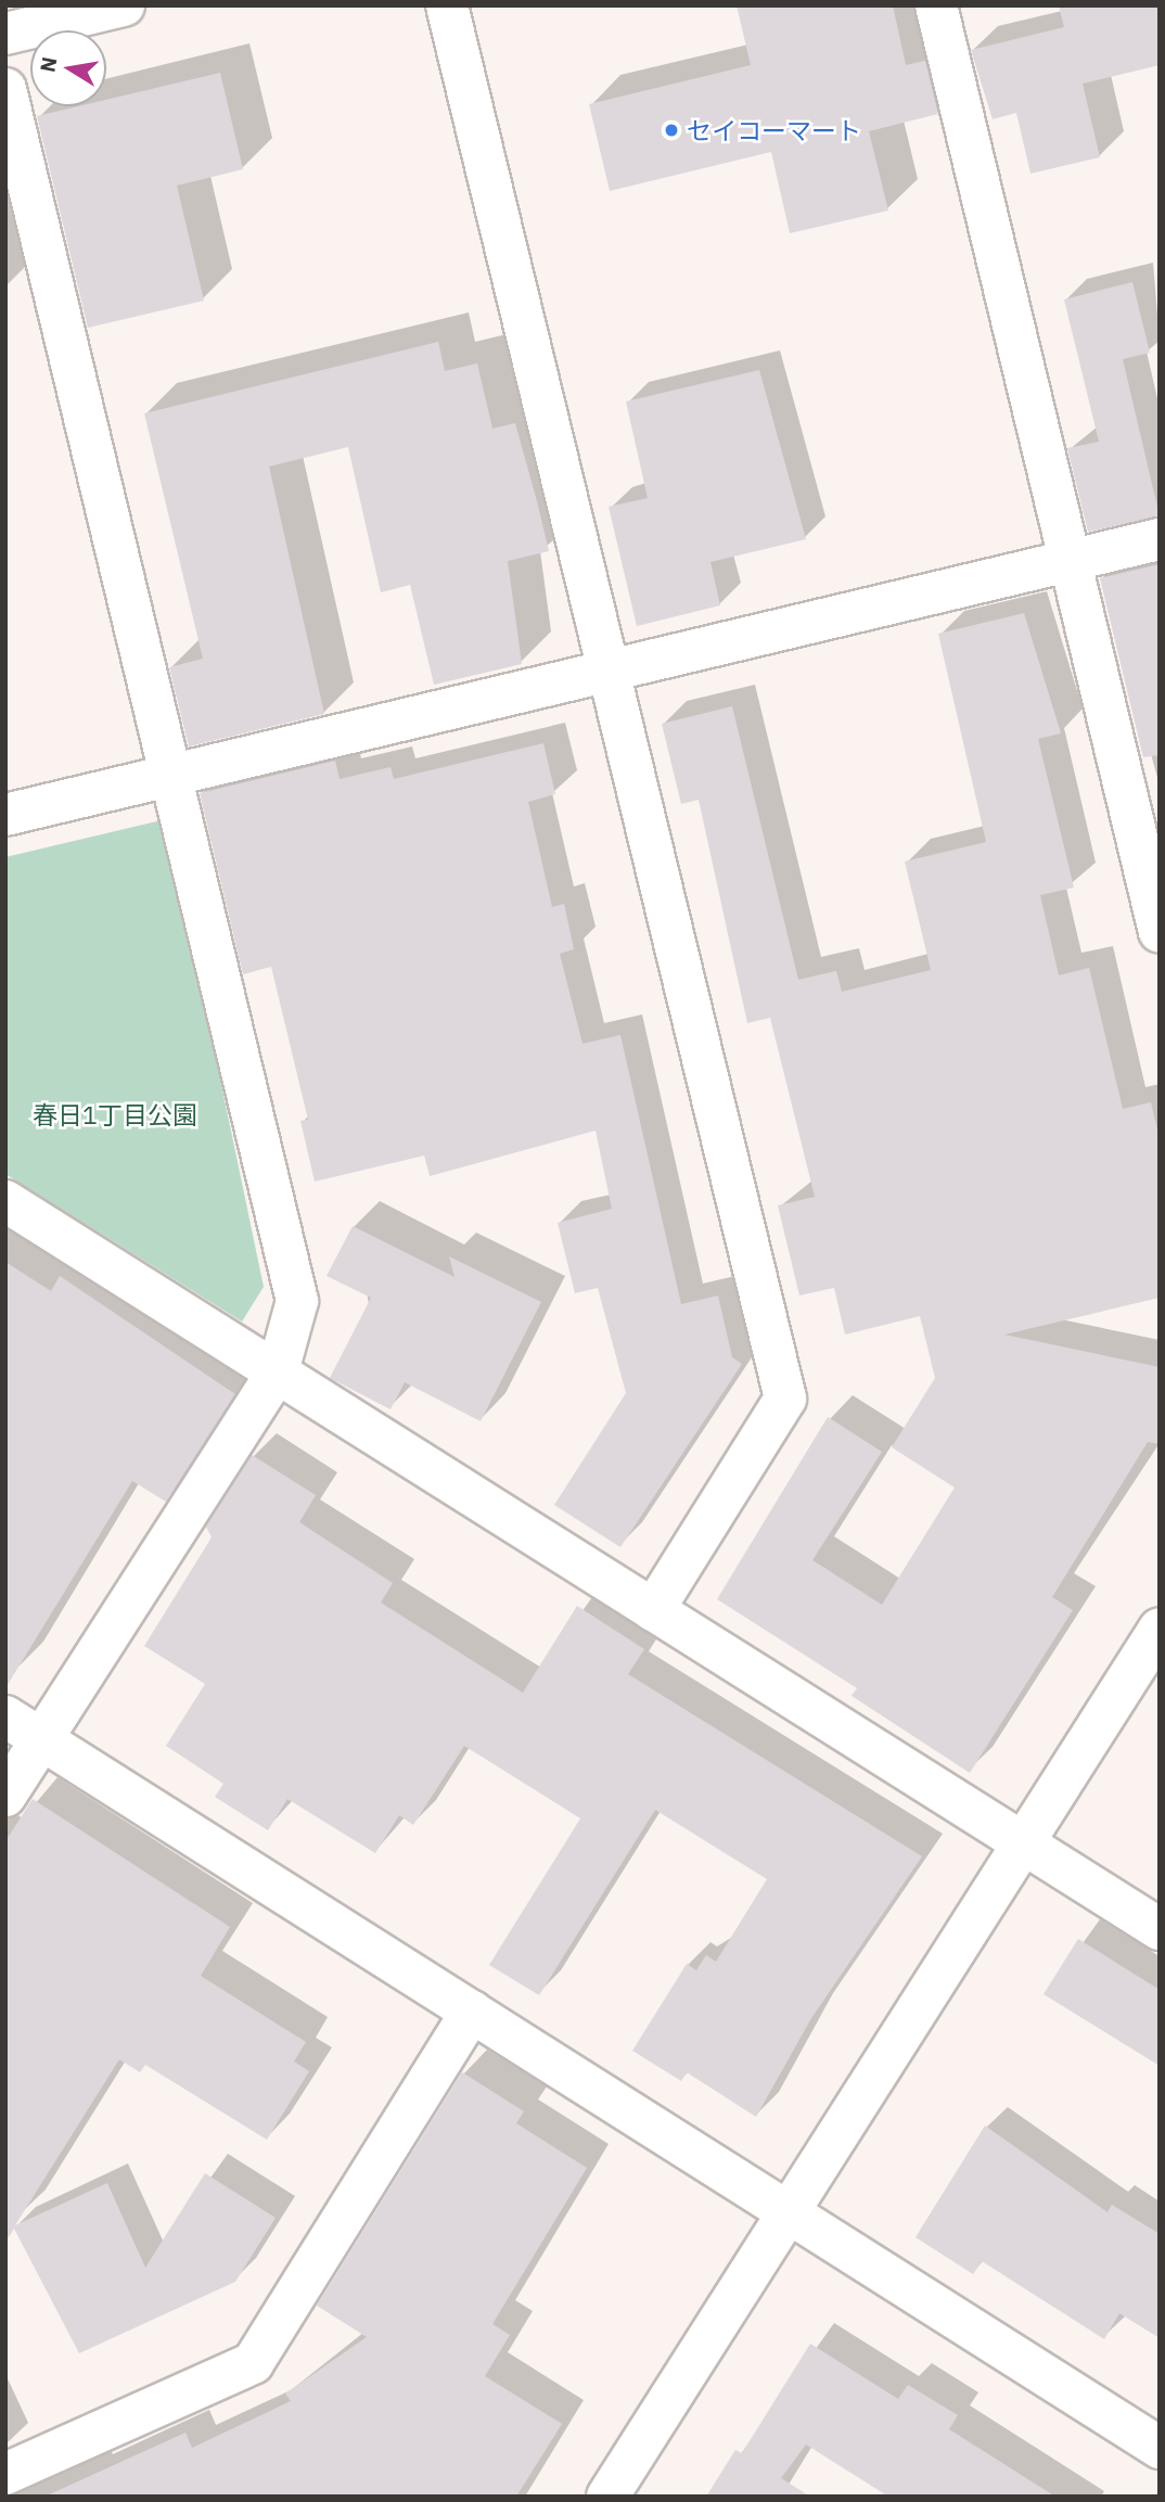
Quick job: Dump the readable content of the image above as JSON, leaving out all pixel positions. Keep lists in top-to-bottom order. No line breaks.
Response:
{"parks":["春日1丁目公園"],"places":["セイコーマート"],"north":"left"}
